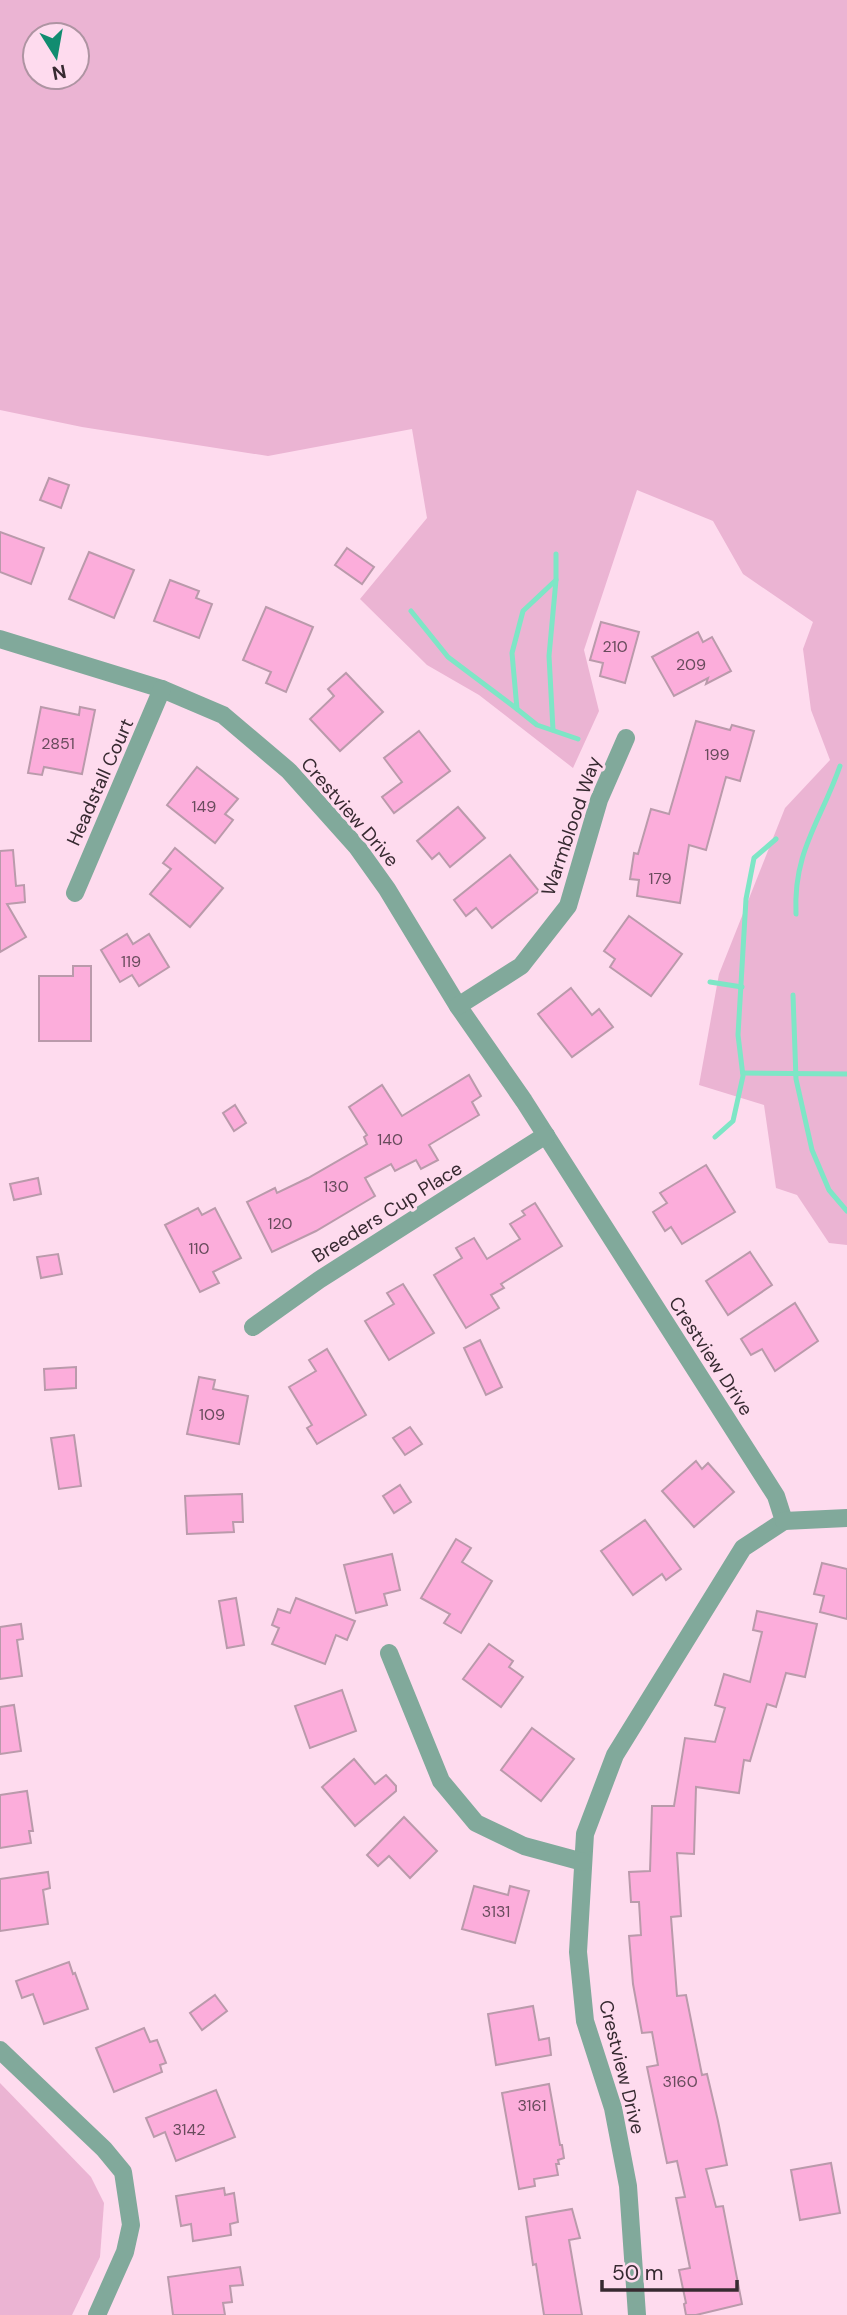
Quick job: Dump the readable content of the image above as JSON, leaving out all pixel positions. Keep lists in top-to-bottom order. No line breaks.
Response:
{"streets":{"street":["Headstall Court","Crestview Drive","Warmblood Way","Breeders Cup Place"]},"crossings":[["Headstall Court","Crestview Drive"],["Crestview Drive","Warmblood Way"],["Crestview Drive","Breeders Cup Place"]],"house_numbers":["210","209","2851","199","149","179","119","140","130","120","110","109","3131","3160","3161","3142"],"scale_bar":"50 m","north":"bottom"}
